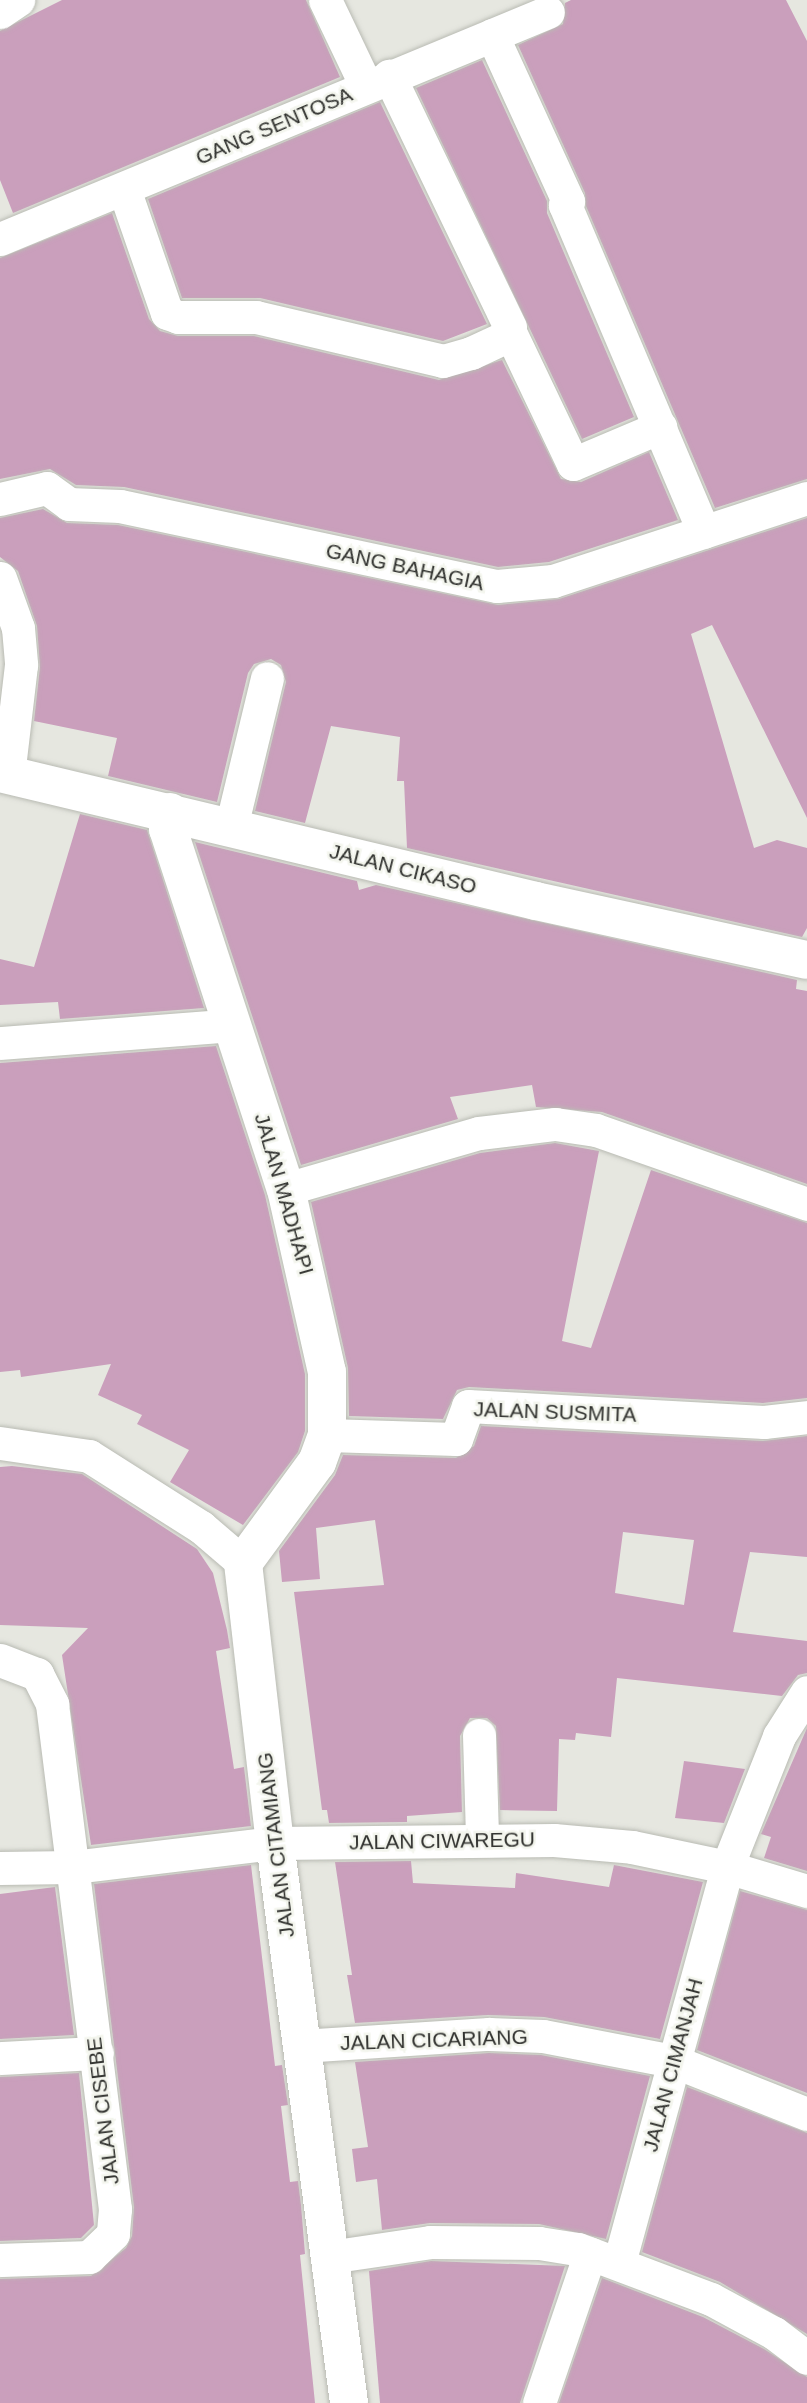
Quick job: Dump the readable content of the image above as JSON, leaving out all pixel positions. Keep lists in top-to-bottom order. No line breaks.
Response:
{"streets":{"street":["GANG SENTOSA","GANG BAHAGIA","JALAN CIKASO","JALAN MADHAPI","JALAN SUSMITA","JALAN CIWAREGU","JALAN CITAMIANG","JALAN CICARIANG","JALAN CIMANJAH","JALAN CISEBE"]},"crossings":[["JALAN CIKASO","JALAN MADHAPI"],["JALAN MADHAPI","JALAN SUSMITA"],["JALAN MADHAPI","JALAN CITAMIANG"],["JALAN CIWAREGU","JALAN CITAMIANG"],["JALAN CIWAREGU","JALAN CIMANJAH"],["JALAN CIWAREGU","JALAN CISEBE"],["JALAN CITAMIANG","JALAN CICARIANG"],["JALAN CICARIANG","JALAN CIMANJAH"]]}
